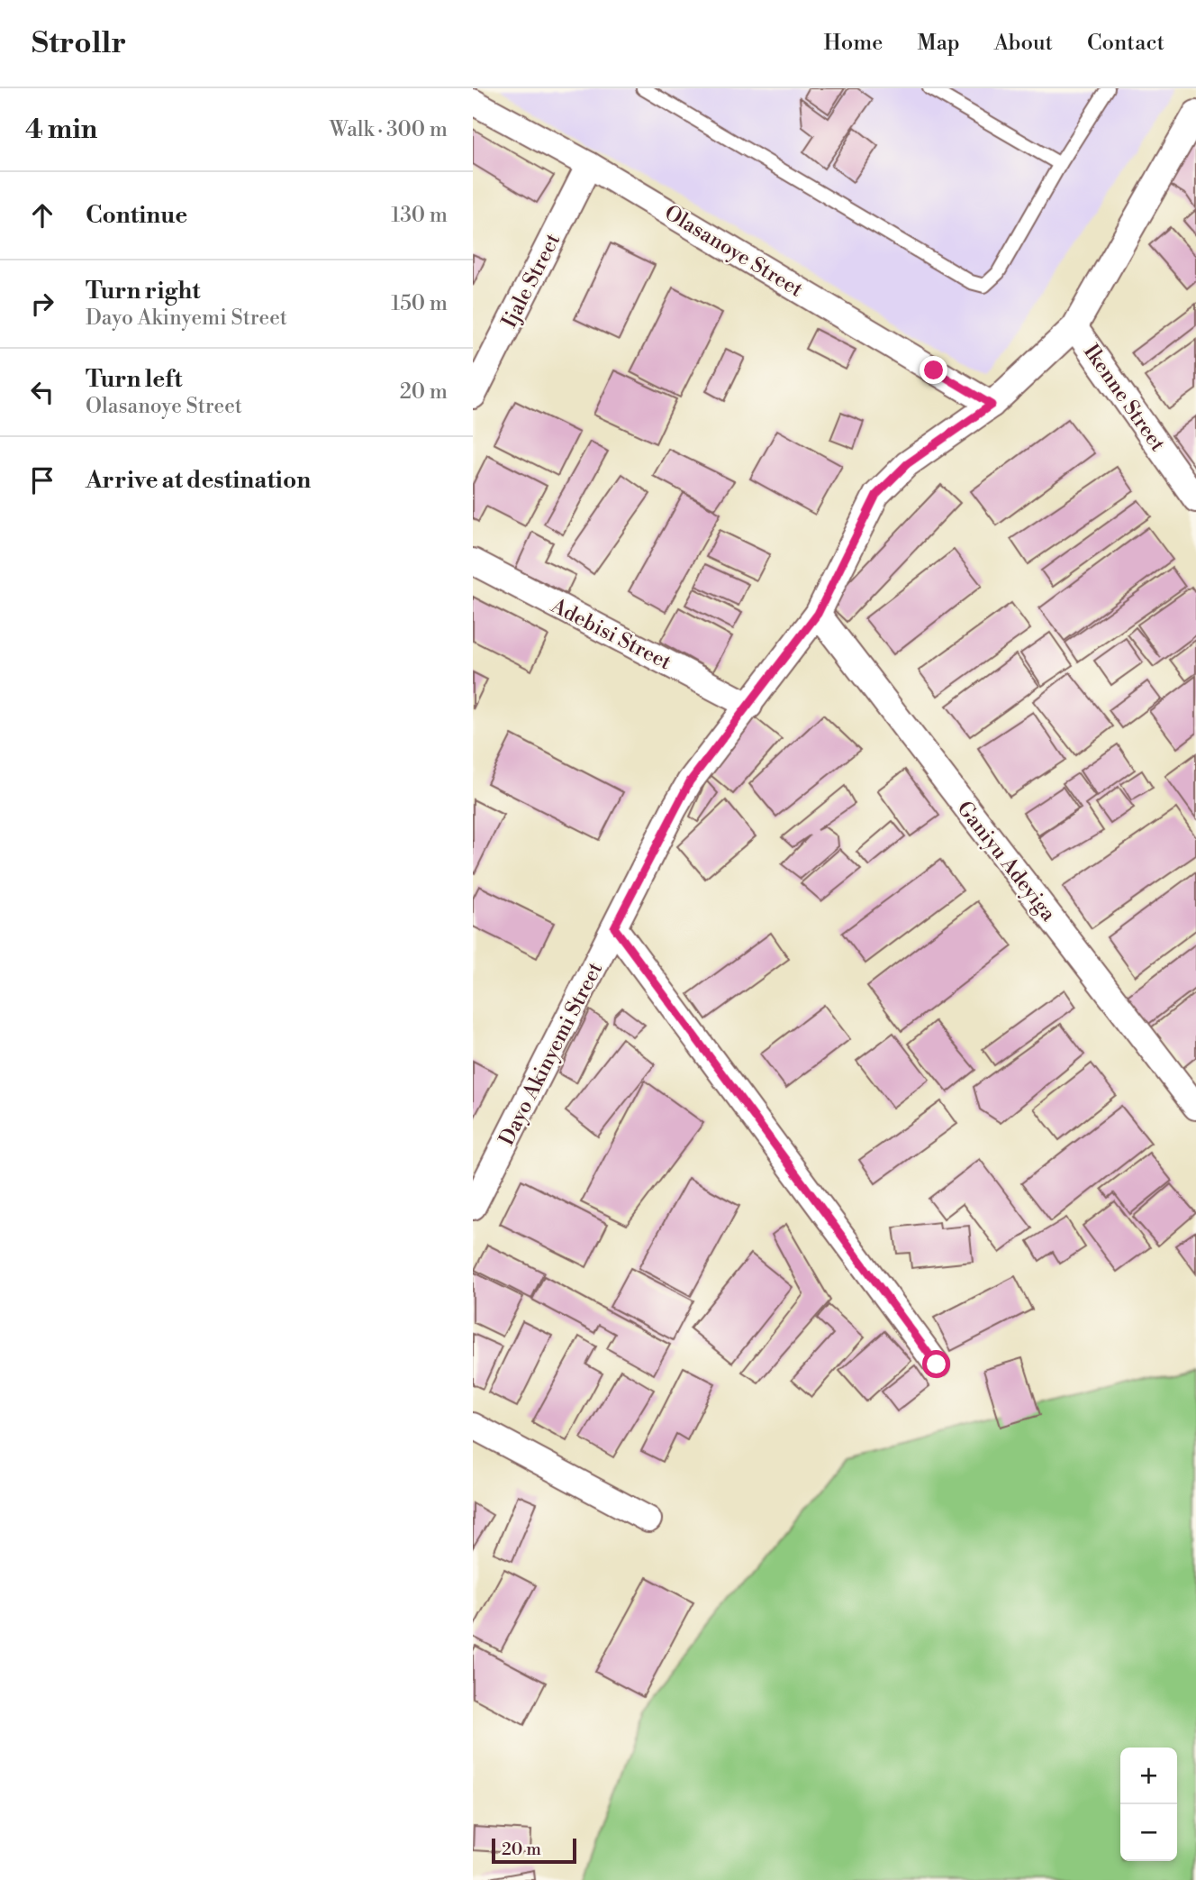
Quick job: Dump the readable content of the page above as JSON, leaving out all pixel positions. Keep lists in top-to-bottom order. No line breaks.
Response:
{"streets":{"street":["Olasanoye Street","Ijale Street","Ikenne Street","Adebisi Street","Ganiyu Adeyiga","Dayo Akinyemi Street"]},"crossings":[["Olasanoye Street","Ijale Street"],["Olasanoye Street","Dayo Akinyemi Street"],["Ikenne Street","Dayo Akinyemi Street"],["Adebisi Street","Dayo Akinyemi Street"],["Ganiyu Adeyiga","Dayo Akinyemi Street"]],"scale_bar":"20 m","page":{"header":"Strollr","nav":["Home","Map","About","Contact"],"heading":["4 min","Walk · 300 m"],"list":[["Continue","130 m"],["Turn right","Dayo Akinyemi Street","150 m"],["Turn left","Olasanoye Street","20 m"],"Arrive at destination"],"map_buttons":["+","−"],"scale":"20 m"}}
